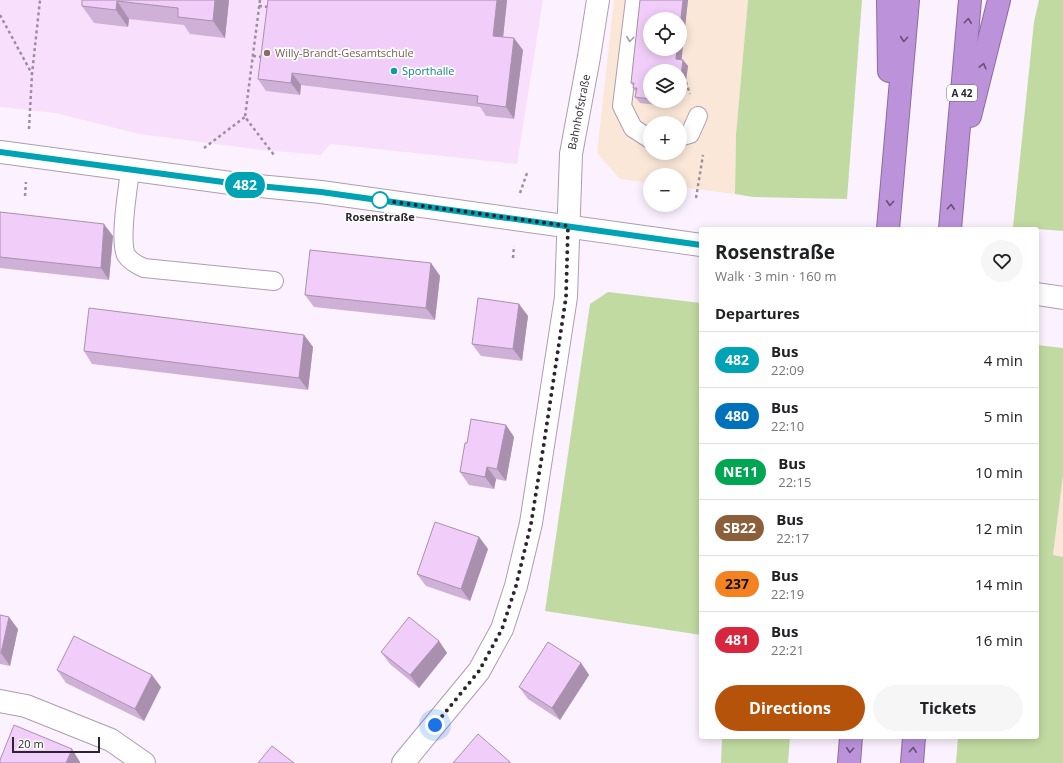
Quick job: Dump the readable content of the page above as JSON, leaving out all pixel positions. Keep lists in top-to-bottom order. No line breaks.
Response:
{"streets":{"highway":["A 42"],"street":["Bahnhofstraße"]},"places":["Willy-Brandt-Gesamtschule","Sporthalle","Rosenstraße"],"lines":["bus line 482"],"scale_bar":"20 m","page":{"on_map":"482","map_buttons":["+","−"],"heading":[["Rosenstraße","Walk · 3 min · 160 m"],"Departures"],"list":[{"mark":"482","name":"Bus","note":"22:09","value":"4 min"},{"mark":"480","name":"Bus","note":"22:10","value":"5 min"},{"mark":"NE11","name":"Bus","note":"22:15","value":"10 min"},{"mark":"SB22","name":"Bus","note":"22:17","value":"12 min"},{"mark":"237","name":"Bus","note":"22:19","value":"14 min"},{"mark":"481","name":"Bus","note":"22:21","value":"16 min"}],"buttons":["Directions","Tickets"],"scale":"20 m"}}
